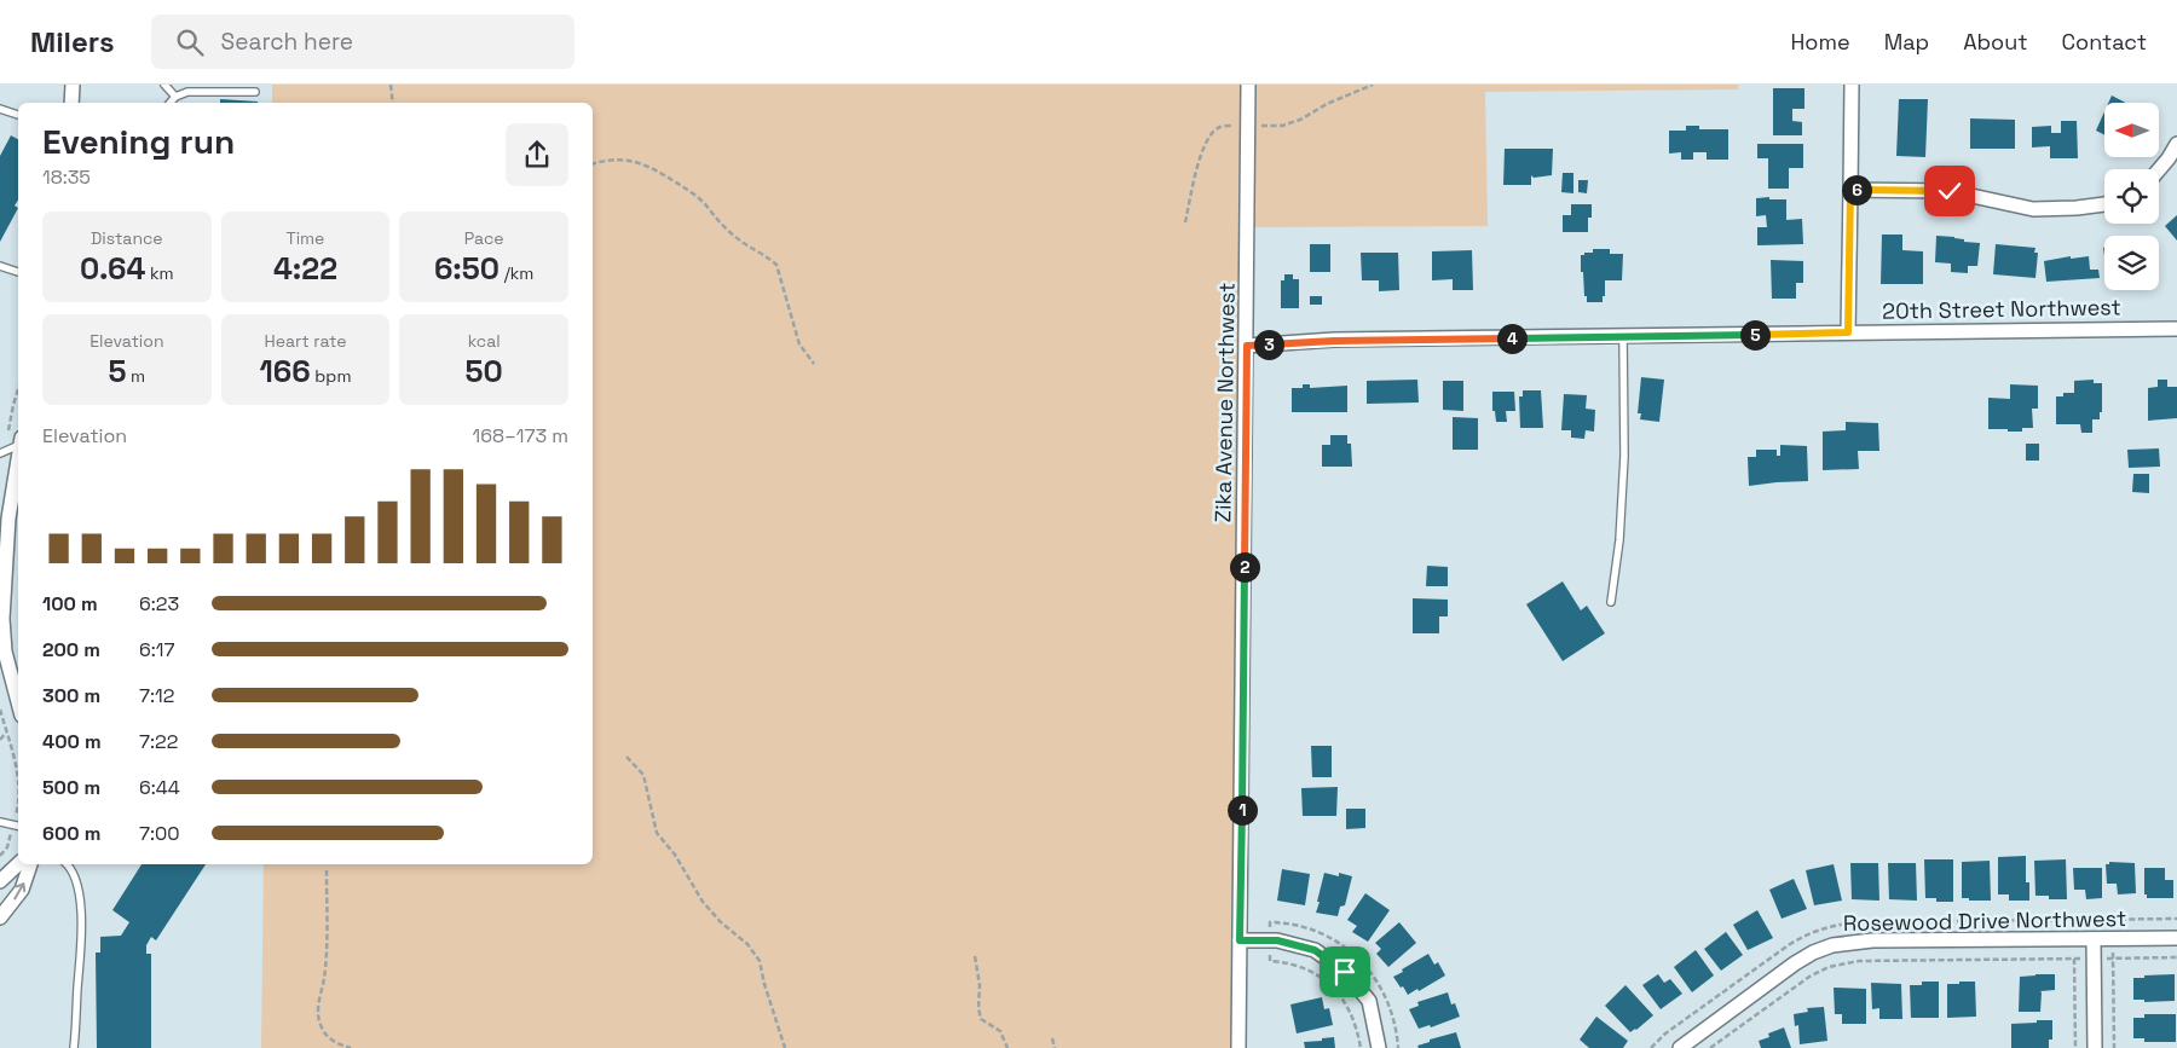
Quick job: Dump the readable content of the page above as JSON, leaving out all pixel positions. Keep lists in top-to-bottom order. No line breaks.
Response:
{"streets":{"street":["20th Street Northwest","Zika Avenue Northwest","Rosewood Drive Northwest"]},"crossings":[["20th Street Northwest","Zika Avenue Northwest"]],"north":"left","page":{"header":"Milers","search":"Search here","nav":["Home","Map","About","Contact"],"heading":["Evening run","18:35"],"pins":["6","5","4","3","2","1"],"stats":[["Distance","0.64 km"],["Time","4:22"],["Pace","6:50 /km"],["Elevation","5 m"],["Heart rate","166 bpm"],["kcal","50"]],"chart":["Elevation","168–173 m"],"list":[{"name":"100 m","note":"6:23"},{"name":"200 m","note":"6:17"},{"name":"300 m","note":"7:12"},{"name":"400 m","note":"7:22"},{"name":"500 m","note":"6:44"},{"name":"600 m","note":"7:00"}]}}
